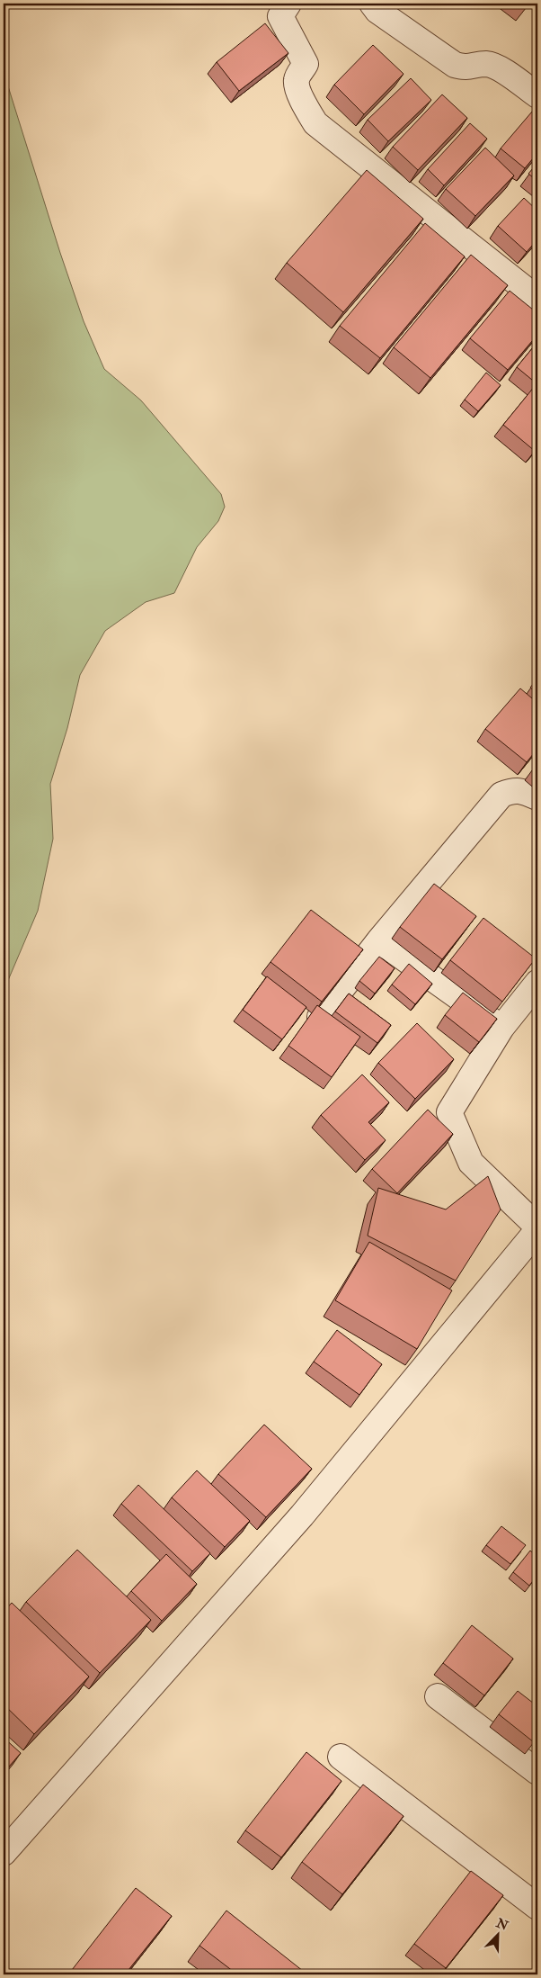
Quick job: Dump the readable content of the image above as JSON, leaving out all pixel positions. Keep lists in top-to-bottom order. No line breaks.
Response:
{"north":"top right"}
